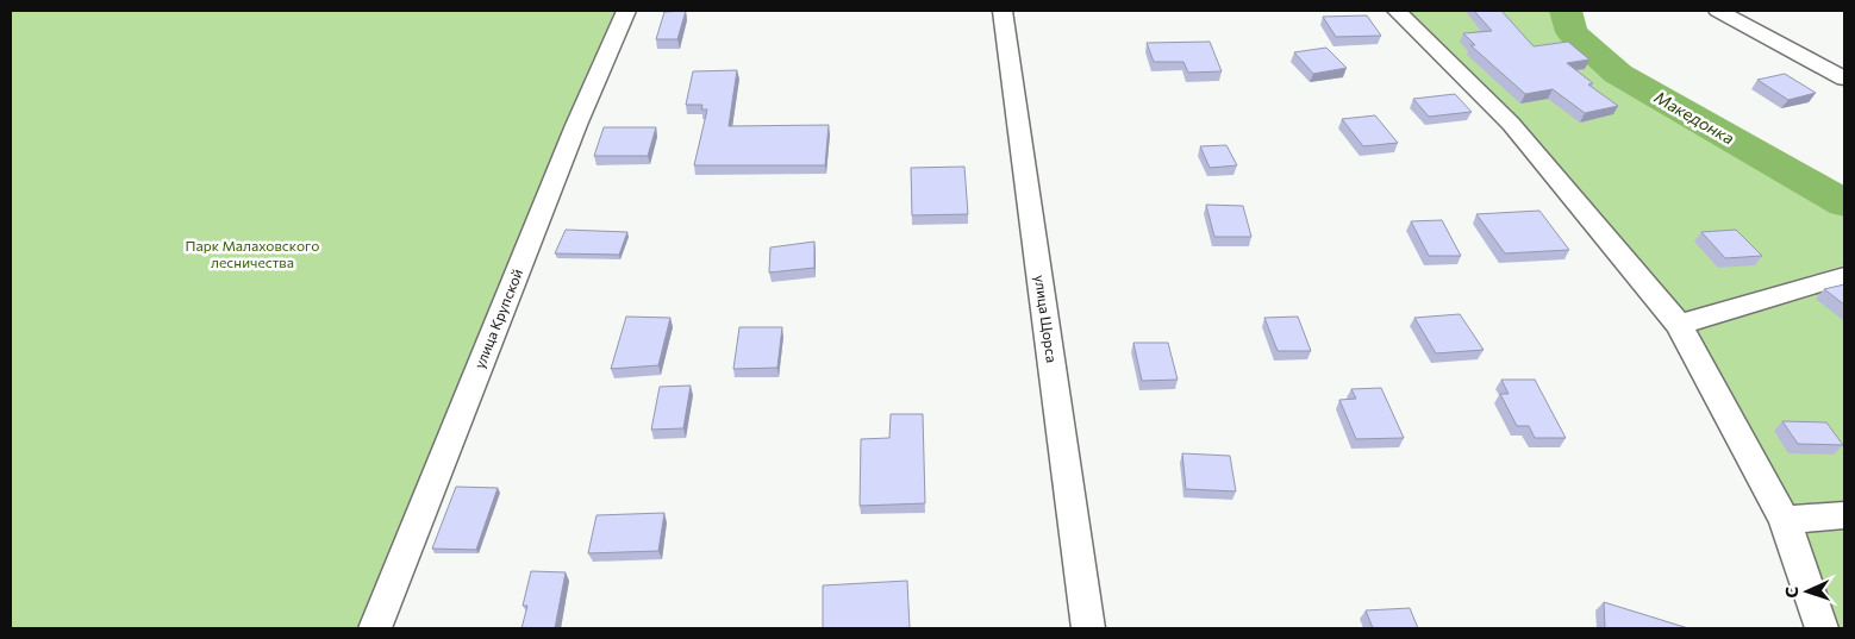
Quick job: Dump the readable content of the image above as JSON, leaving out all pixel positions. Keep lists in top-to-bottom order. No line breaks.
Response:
{"streets":{"street":["улица Крупской","улица Щорса"]},"water":["Македонка"],"parks":["Парк Малаховского лесничества"],"north":"left"}
